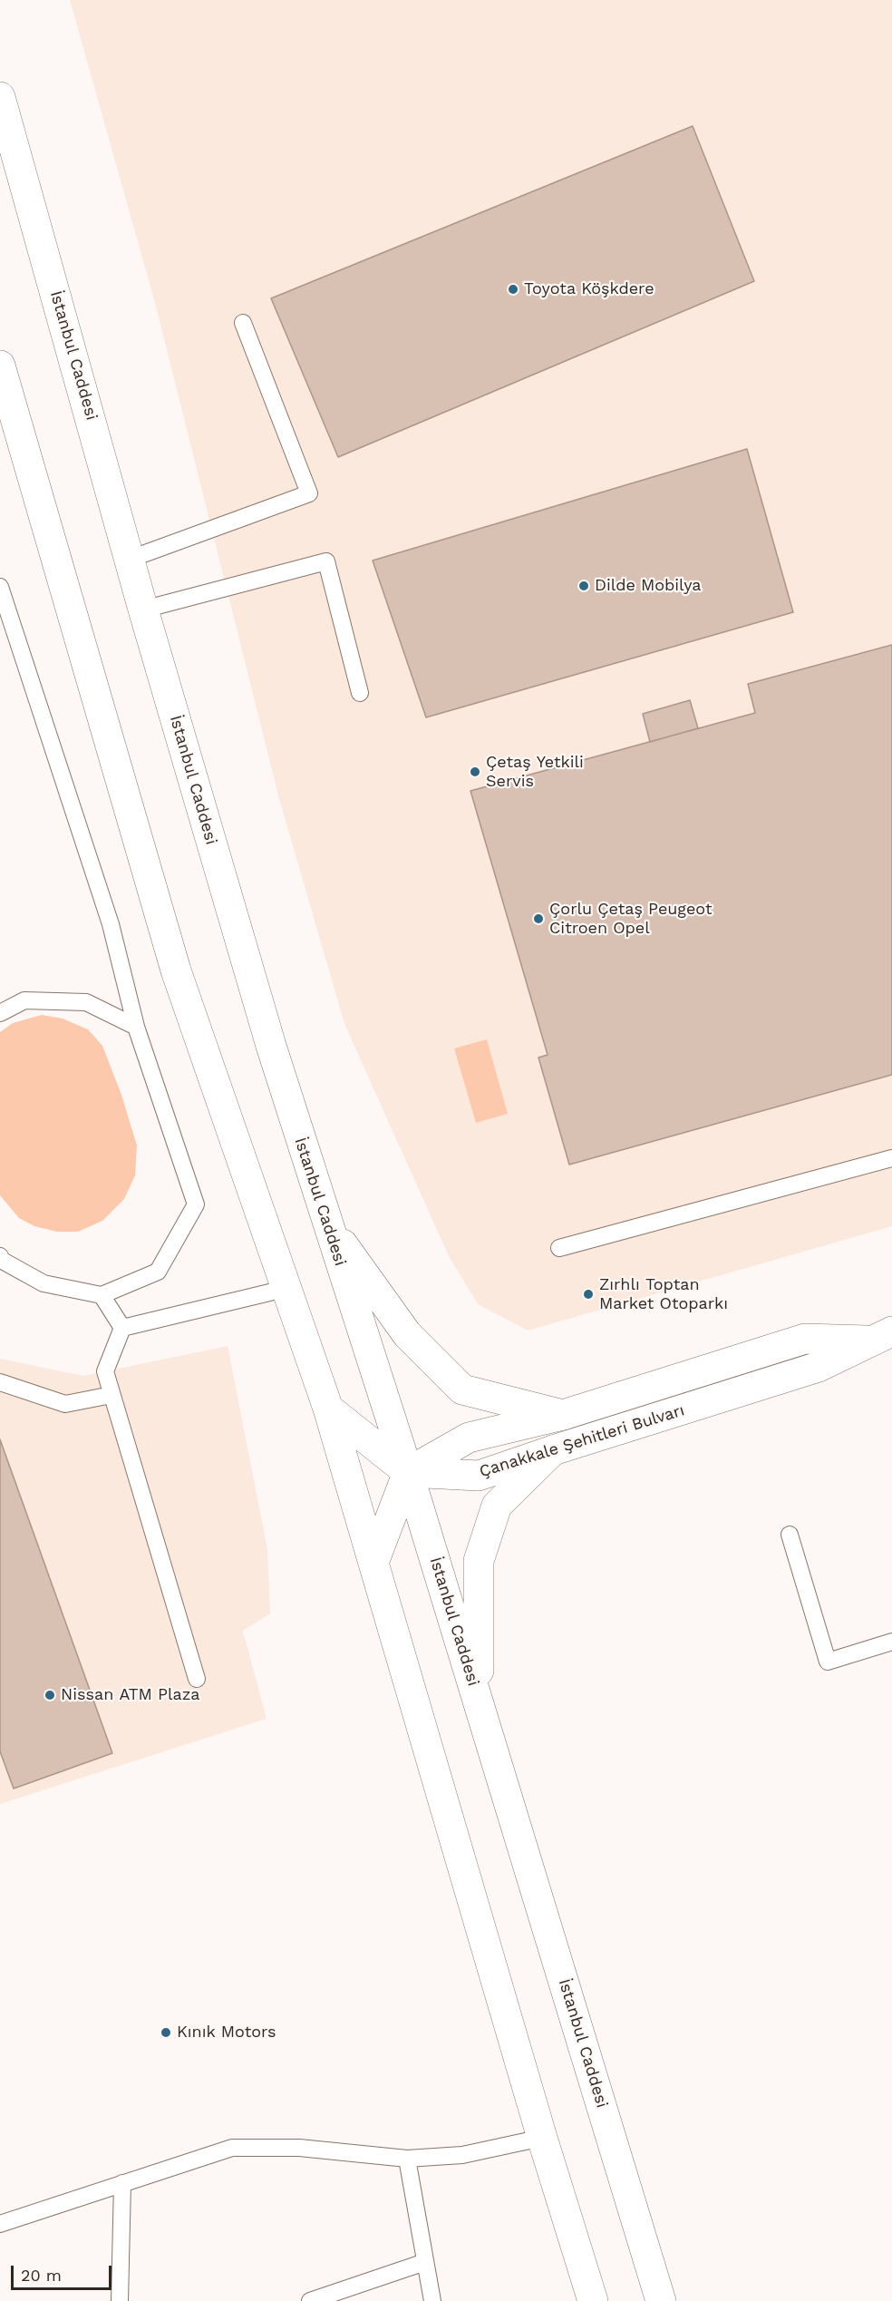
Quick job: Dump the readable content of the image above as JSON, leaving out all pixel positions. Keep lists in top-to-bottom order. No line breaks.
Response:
{"streets":{"main road":["İstanbul Caddesi","Çanakkale Şehitleri Bulvarı"]},"crossings":[["İstanbul Caddesi","Çanakkale Şehitleri Bulvarı"]],"places":["Toyota Köşkdere","Dilde Mobilya","Çetaş Yetkili Servis","Çorlu Çetaş Peugeot Citroen Opel","Zırhlı Toptan Market Otoparkı","Nissan ATM Plaza","Kınık Motors"],"scale_bar":"20 m"}
